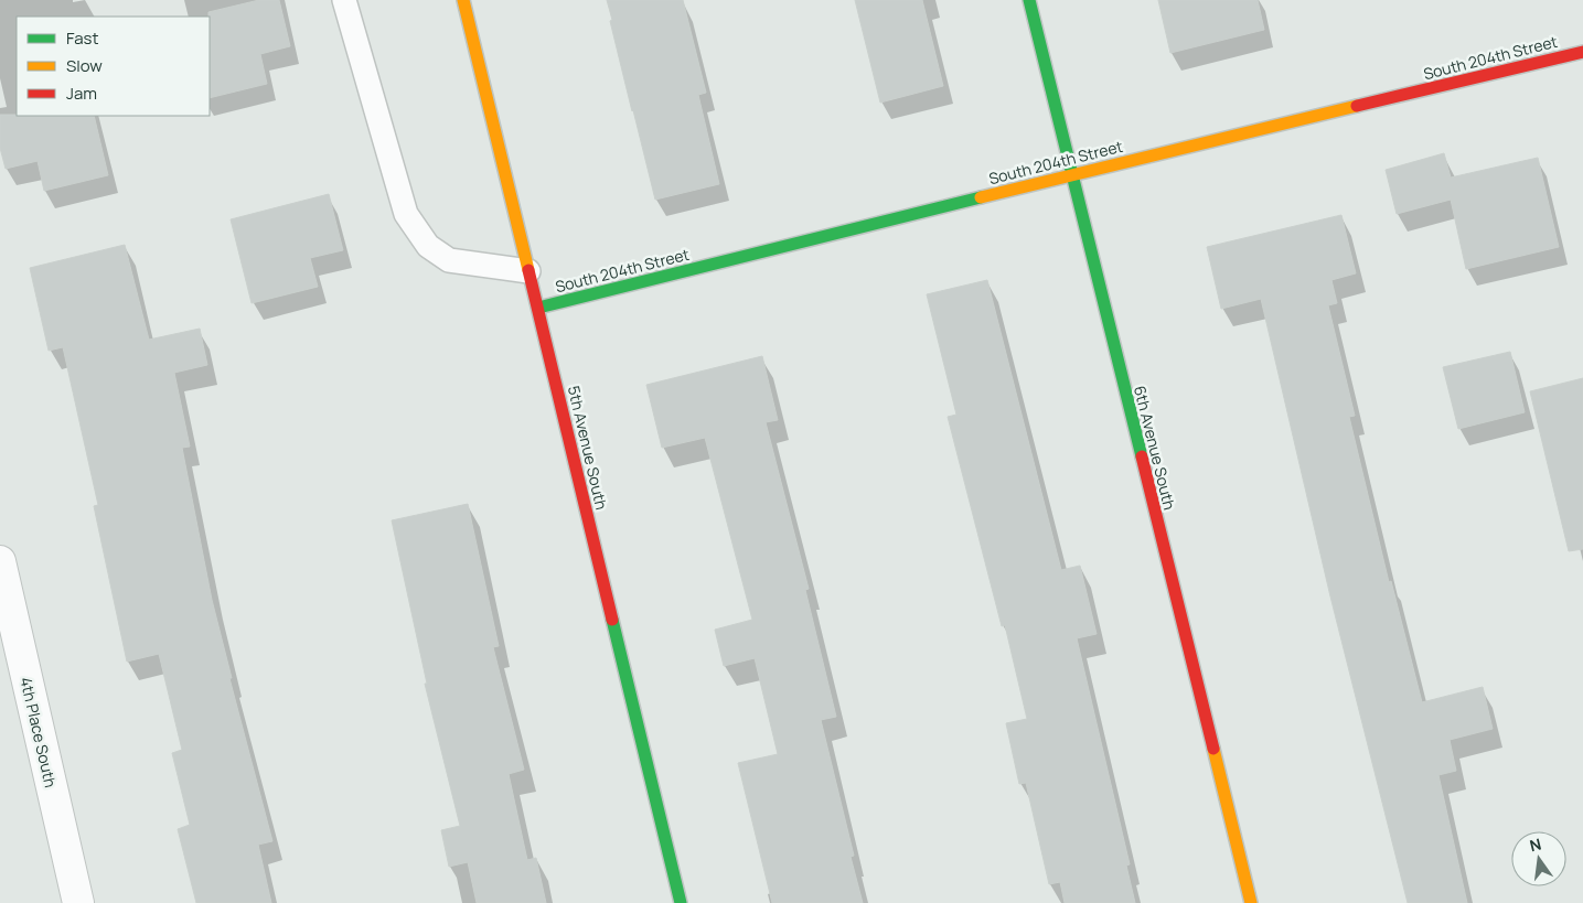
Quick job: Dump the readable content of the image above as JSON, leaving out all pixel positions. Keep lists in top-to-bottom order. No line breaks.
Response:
{"streets":{"street":["South 204th Street","5th Avenue South","6th Avenue South","4th Place South"]},"crossings":[["South 204th Street","5th Avenue South"],["South 204th Street","6th Avenue South"]],"legend":["Fast","Slow","Jam"],"north":"top"}
